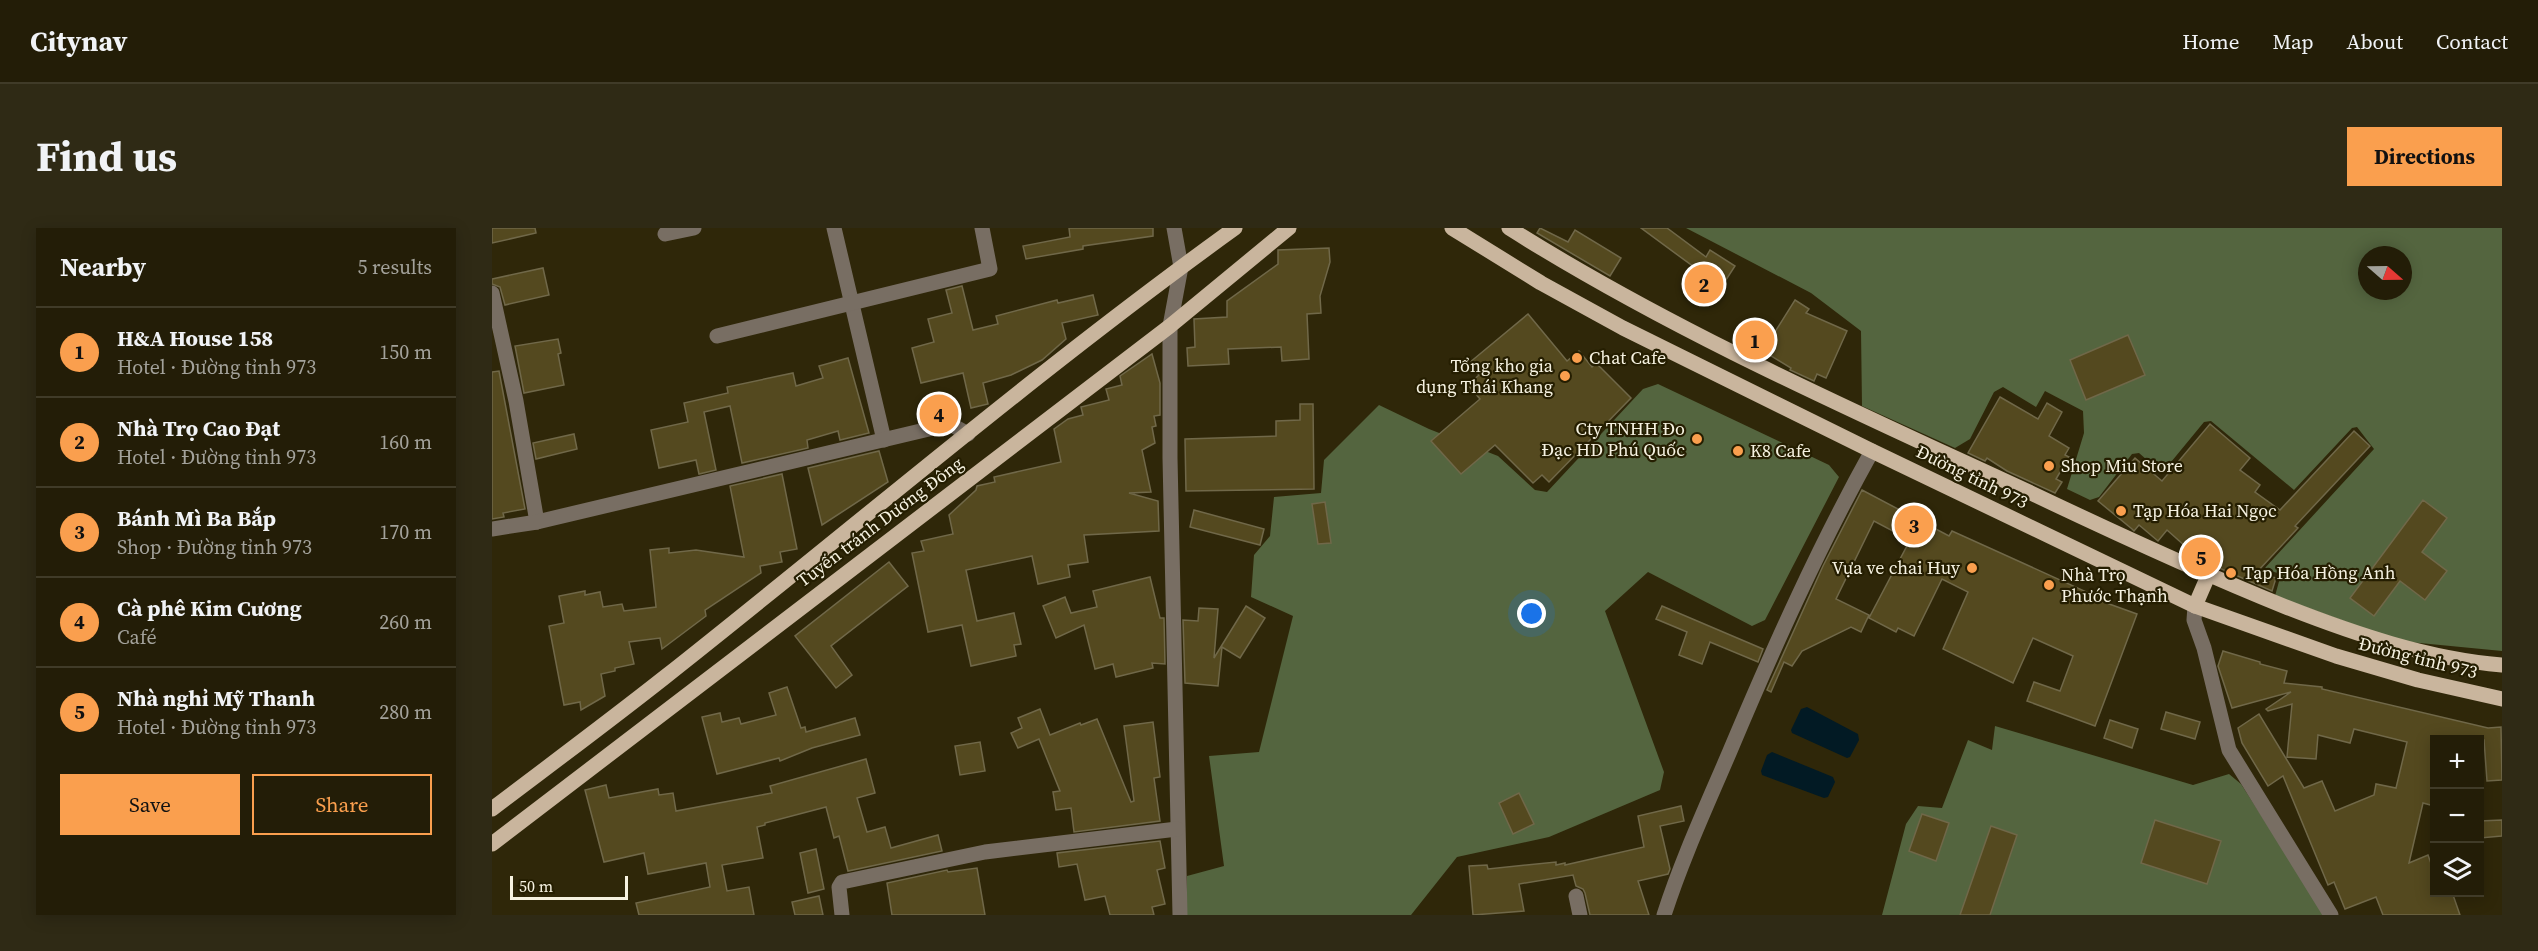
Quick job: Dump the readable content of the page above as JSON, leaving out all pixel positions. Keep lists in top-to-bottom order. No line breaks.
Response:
{"streets":{"main road":["Đường tỉnh 973","Tuyến tránh Dương Đông"]},"places":["Chat Cafe","Tổng kho gia dụng Thái Khang","Cty TNHH Đo Đạc HD Phú Quốc","K8 Cafe","Shop Miu Store","Tạp Hóa Hai Ngọc","Vựa ve chai Huy","Tạp Hóa Hồng Anh","Nhà Trọ Phước Thạnh"],"scale_bar":"50 m","north":"right","page":{"header":"Citynav","nav":["Home","Map","About","Contact"],"title":"Find us","buttons":["Directions",["Save","Share"]],"heading":["Nearby","5 results"],"pins":["2","1","4","3","5"],"list":[{"mark":"1","name":"H&A House 158","note":"Hotel · Đường tỉnh 973","value":"150 m"},{"mark":"2","name":"Nhà Trọ Cao Đạt","note":"Hotel · Đường tỉnh 973","value":"160 m"},{"mark":"3","name":"Bánh Mì Ba Bắp","note":"Shop · Đường tỉnh 973","value":"170 m"},{"mark":"4","name":"Cà phê Kim Cương","note":"Café","value":"260 m"},{"mark":"5","name":"Nhà nghỉ Mỹ Thanh","note":"Hotel · Đường tỉnh 973","value":"280 m"}],"map_buttons":["+","−"],"scale":"50 m"}}
